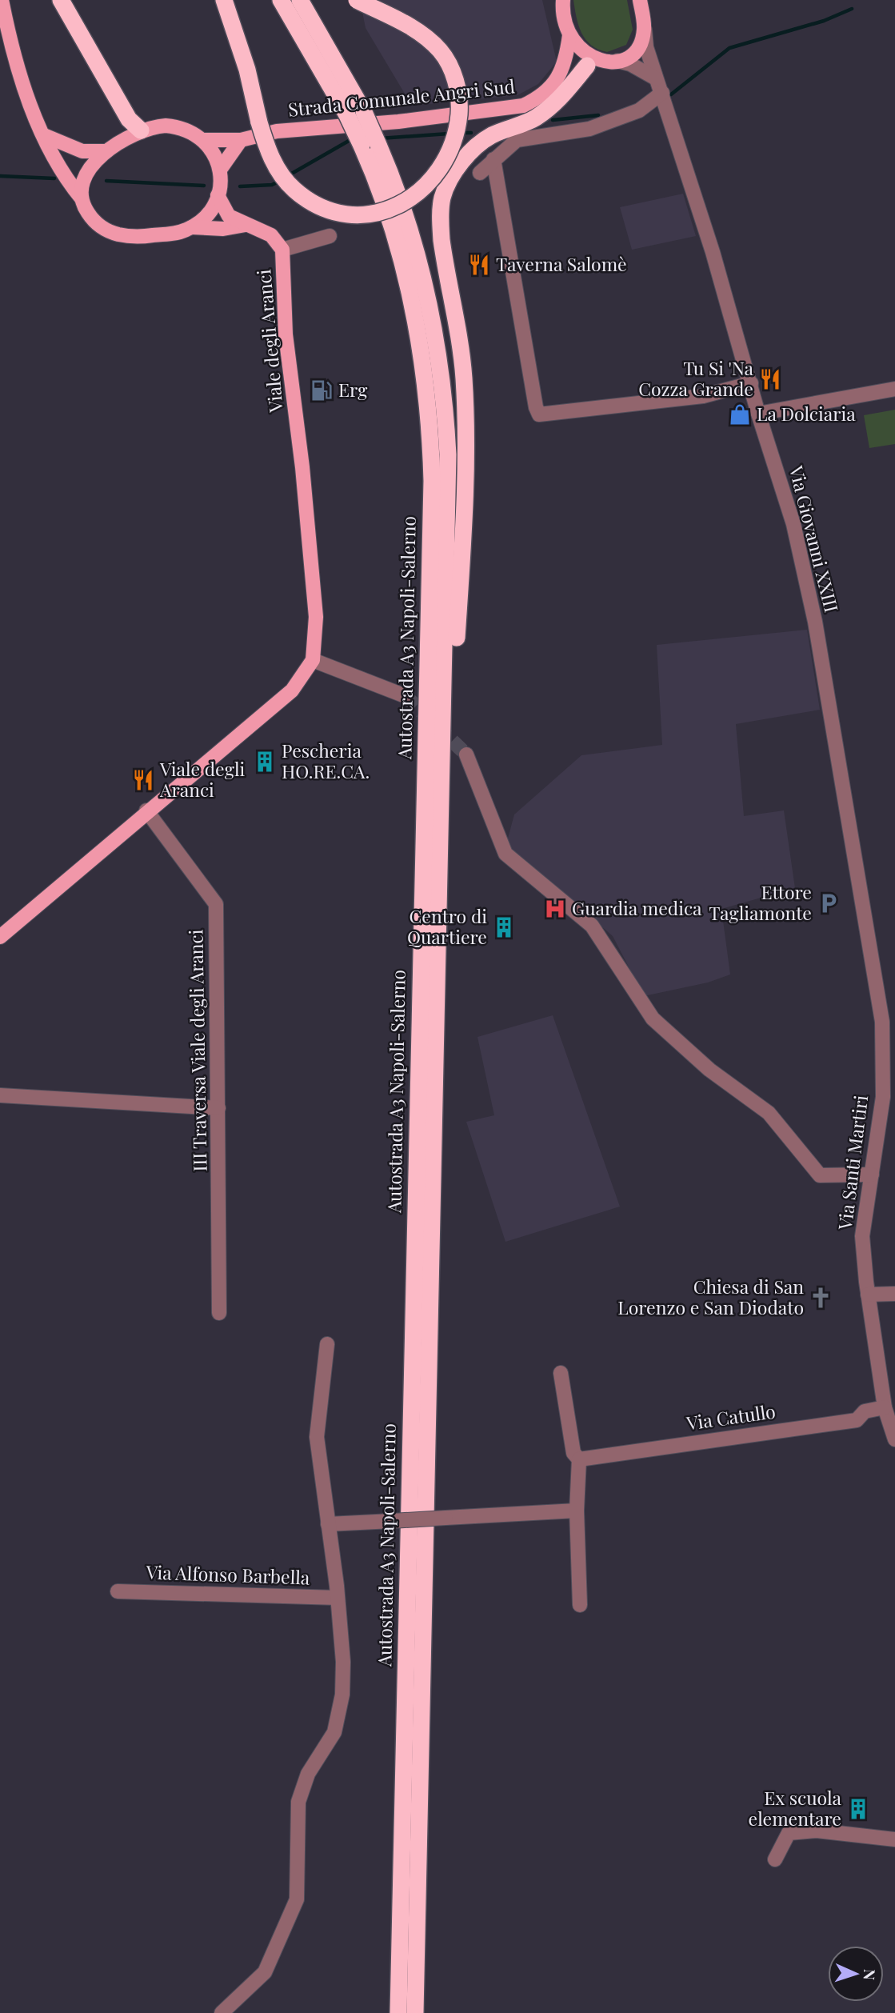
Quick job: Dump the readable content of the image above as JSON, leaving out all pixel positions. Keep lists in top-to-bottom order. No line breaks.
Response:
{"streets":{"highway":["Autostrada A3 Napoli-Salerno"],"main road":["Strada Comunale Angri Sud","Viale degli Aranci"],"street":["Via Giovanni XXIII","III Traversa Viale degli Aranci","Via Santi Martiri","Via Catullo","Via Alfonso Barbella"]},"crossings":[["Strada Comunale Angri Sud","Viale degli Aranci"],["Via Giovanni XXIII","Via Santi Martiri"],["Via Santi Martiri","Via Catullo"]],"places":{"restaurant":["Taverna Salomè","Tu Si 'Na Cozza Grande","Viale degli Aranci"],"fuel station":["Erg"],"shop":["La Dolciaria"],"building":["Pescheria HO.RE.CA.","Centro di Quartiere","Ex scuola elementare"],"parking":["Ettore Tagliamonte"],"hospital":["Guardia medica"],"church":["Chiesa di San Lorenzo e San Diodato"]},"north":"right"}
